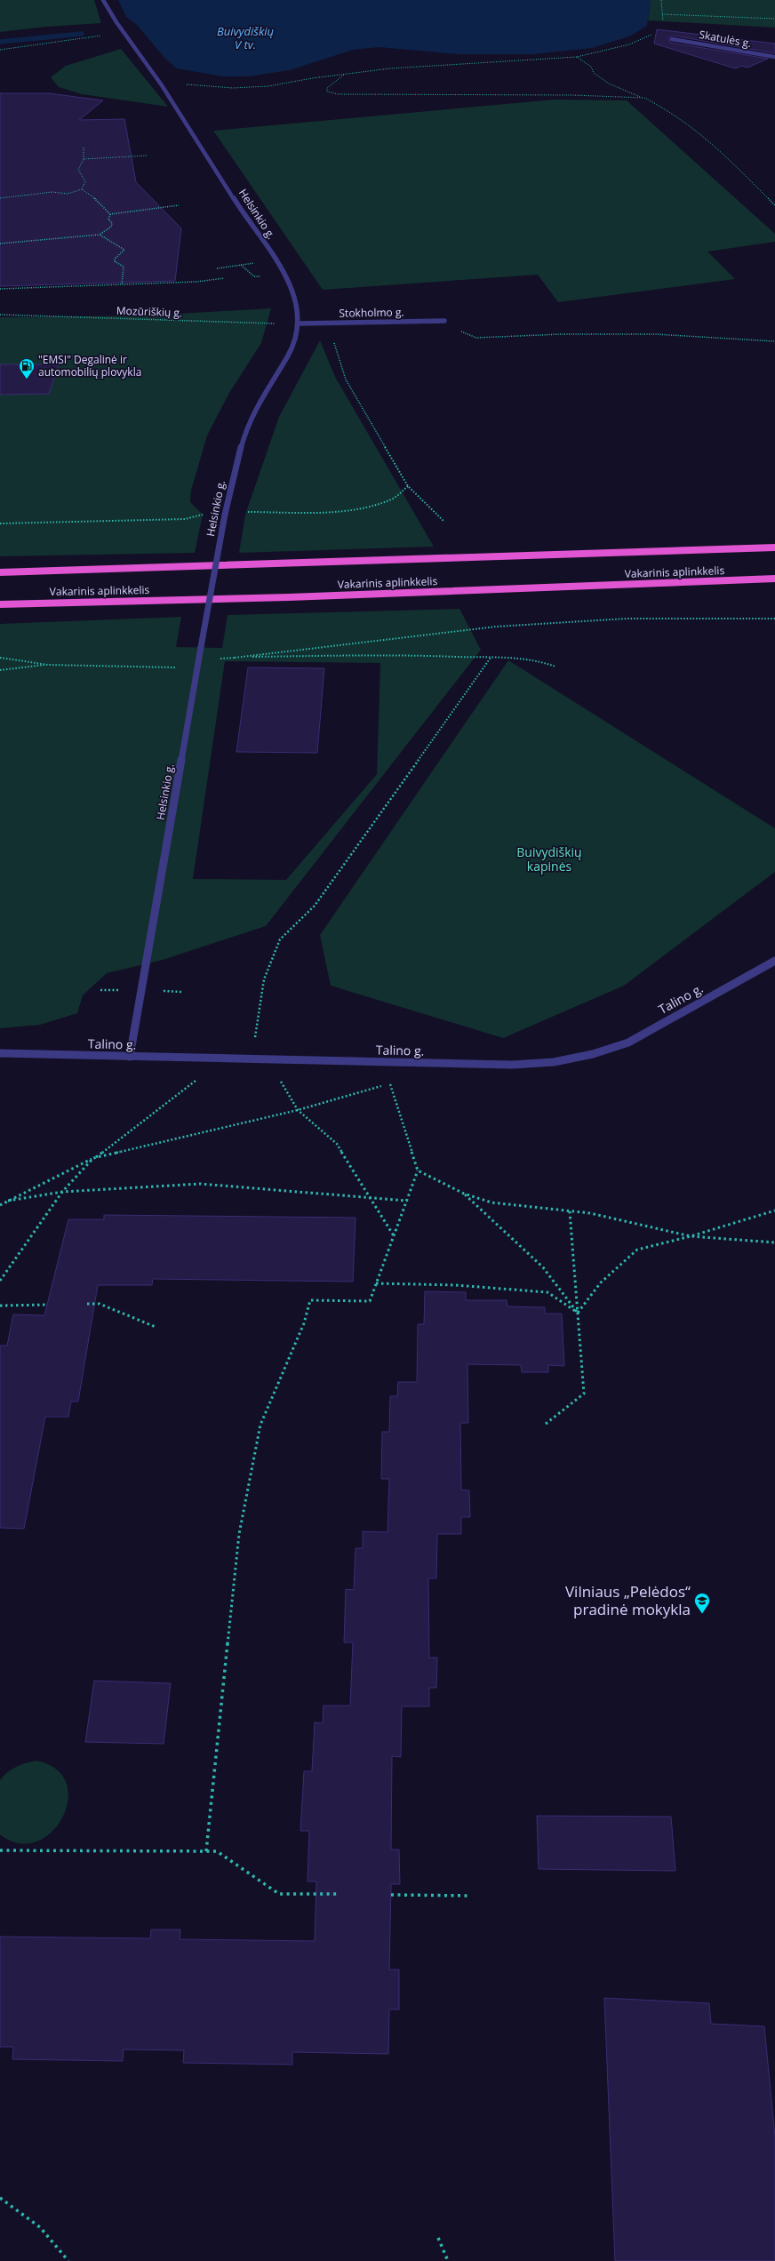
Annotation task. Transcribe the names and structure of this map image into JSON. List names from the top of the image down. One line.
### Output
{"streets":{"highway":["Vakarinis aplinkkelis"],"street":["Skatulės g.","Helsinkio g.","Stokholmo g.","Talino g."],"path":["Mozūriškių g."]},"crossings":[["Helsinkio g.","Mozūriškių g."],["Helsinkio g.","Stokholmo g."],["Helsinkio g.","Talino g."],["Mozūriškių g.","Stokholmo g."]],"water":["Buivydiškių V tv."],"parks":["Buivydiškių kapinės"],"places":{"fuel station":["\"EMSI\" Degalinė ir automobilių plovykla"],"school or university":["Vilniaus „Pelėdos“ pradinė mokykla"]}}
